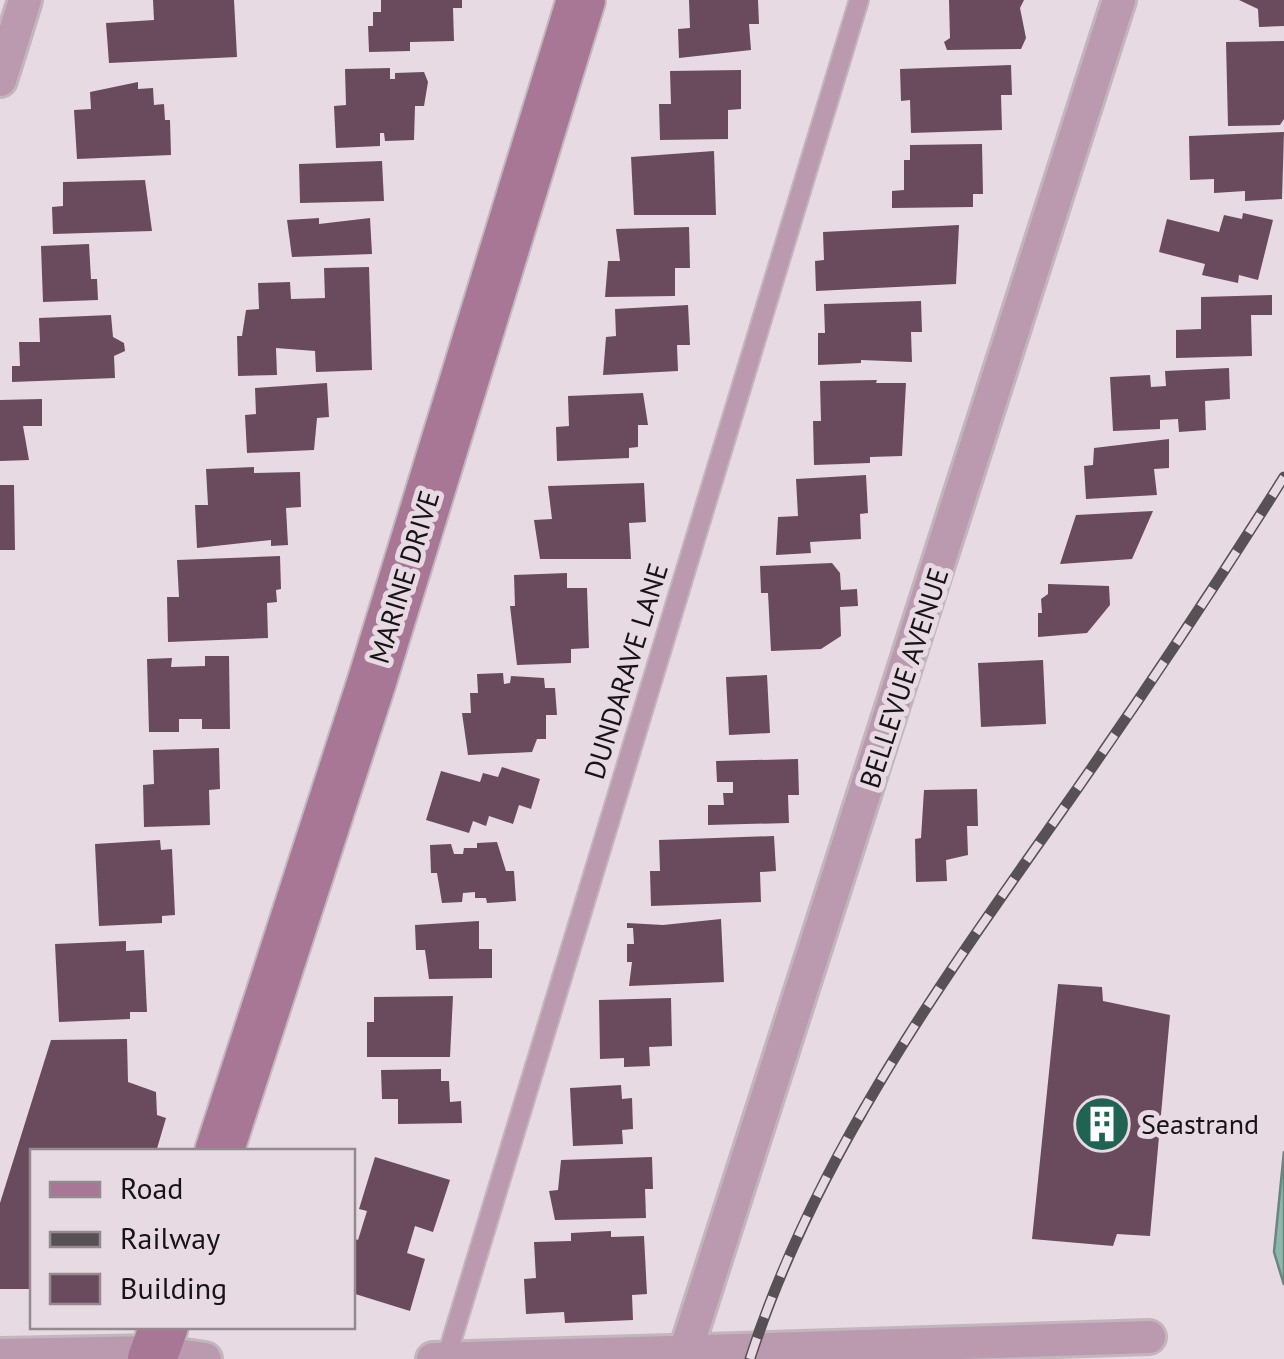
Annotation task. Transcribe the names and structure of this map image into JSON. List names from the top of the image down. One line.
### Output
{"streets":{"main road":["MARINE DRIVE"],"street":["BELLEVUE AVENUE"],"lane":["DUNDARAVE LANE"]},"places":{"building":["Seastrand"]},"legend":["Road","Railway","Building"]}
